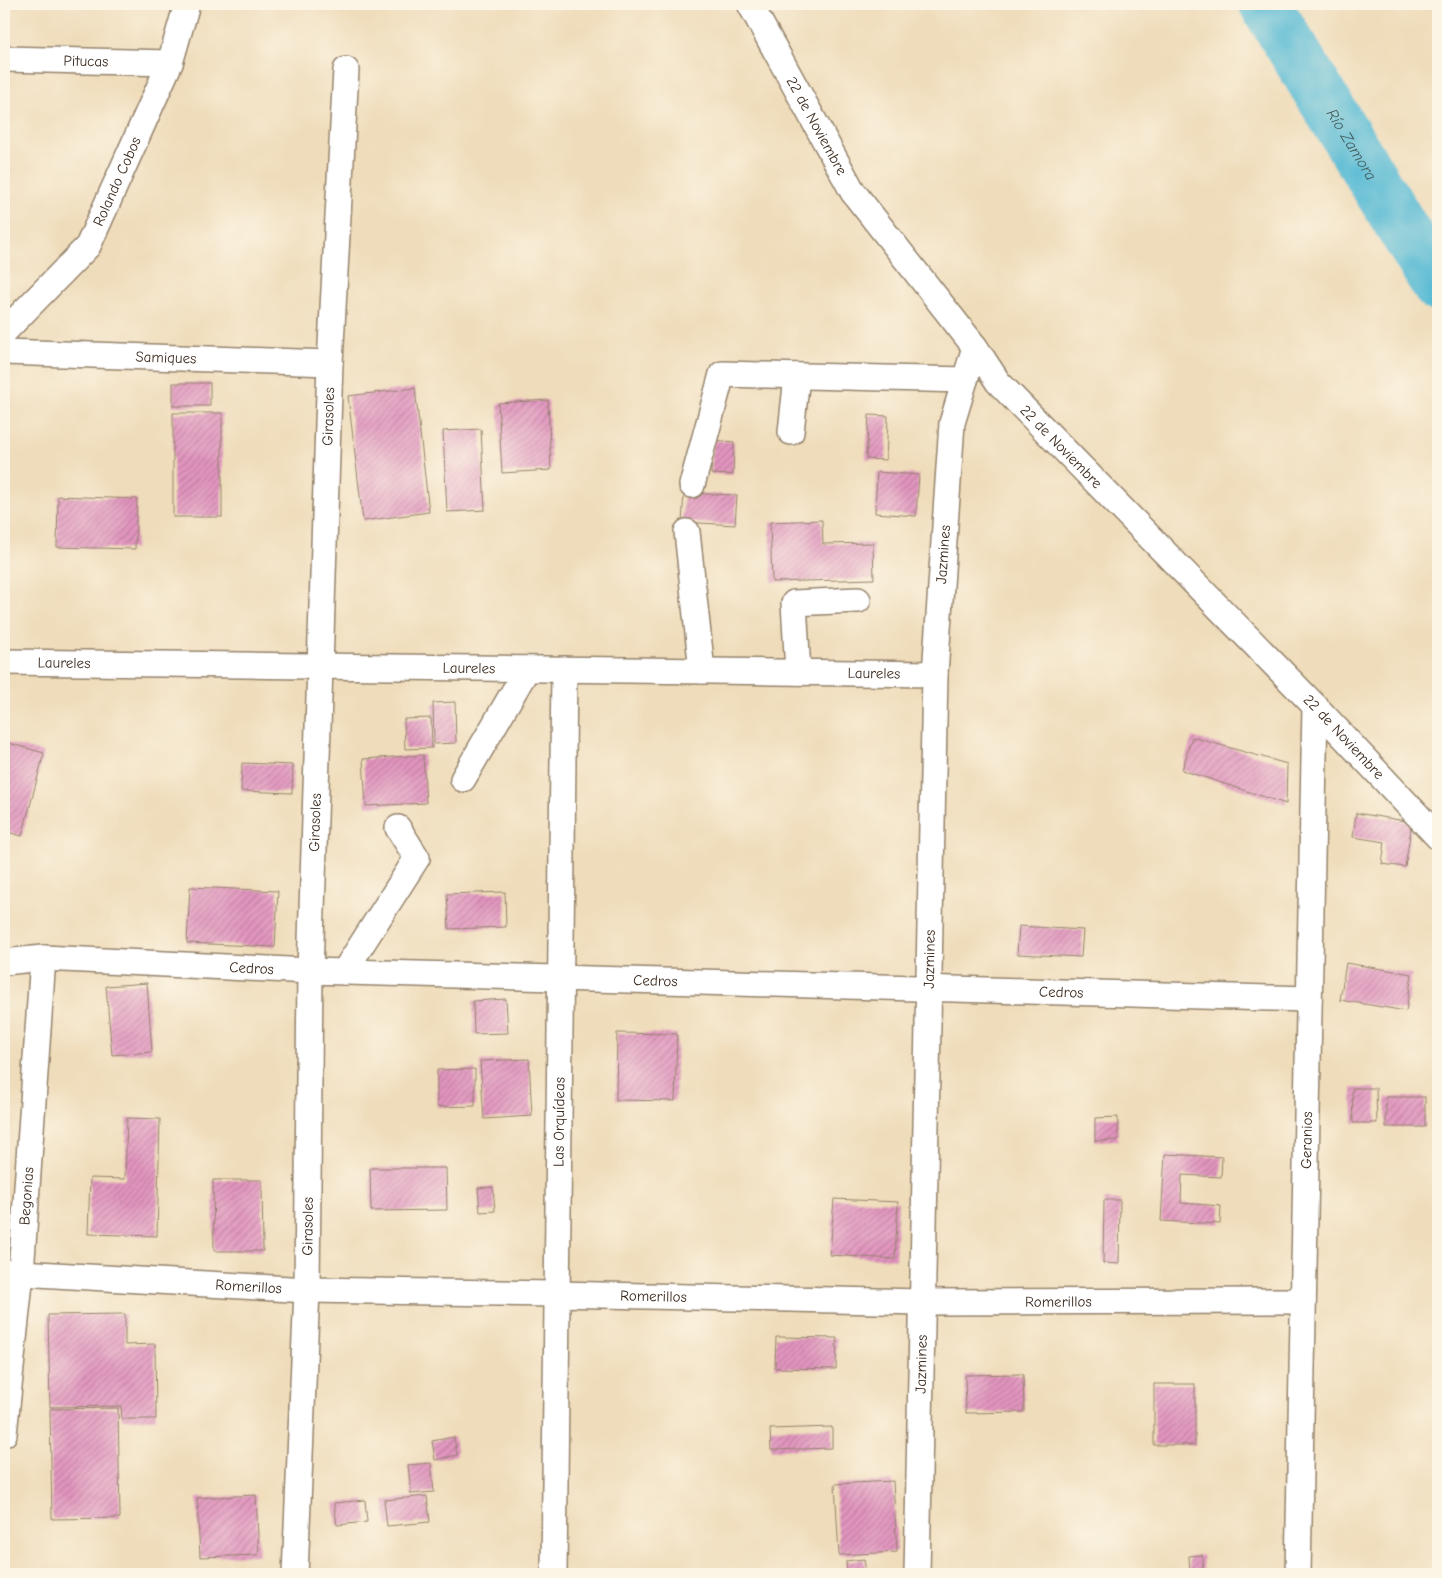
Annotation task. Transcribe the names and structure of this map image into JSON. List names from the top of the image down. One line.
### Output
{"streets":{"street":["Pitucas","22 de Noviembre","Rolando Cobos","Samiques","Girasoles","Jazmines","Laureles","Cedros","Las Orquídeas","Geranios","Begonias","Romerillos"]},"crossings":[["Pitucas","Rolando Cobos"],["22 de Noviembre","Jazmines"],["22 de Noviembre","Geranios"],["Samiques","Girasoles"],["Girasoles","Laureles"],["Girasoles","Cedros"],["Girasoles","Romerillos"],["Jazmines","Laureles"],["Jazmines","Cedros"],["Jazmines","Romerillos"],["Laureles","Las Orquídeas"],["Cedros","Las Orquídeas"],["Cedros","Geranios"],["Cedros","Begonias"],["Las Orquídeas","Romerillos"],["Geranios","Romerillos"],["Begonias","Romerillos"]],"water":["Río Zamora"]}
